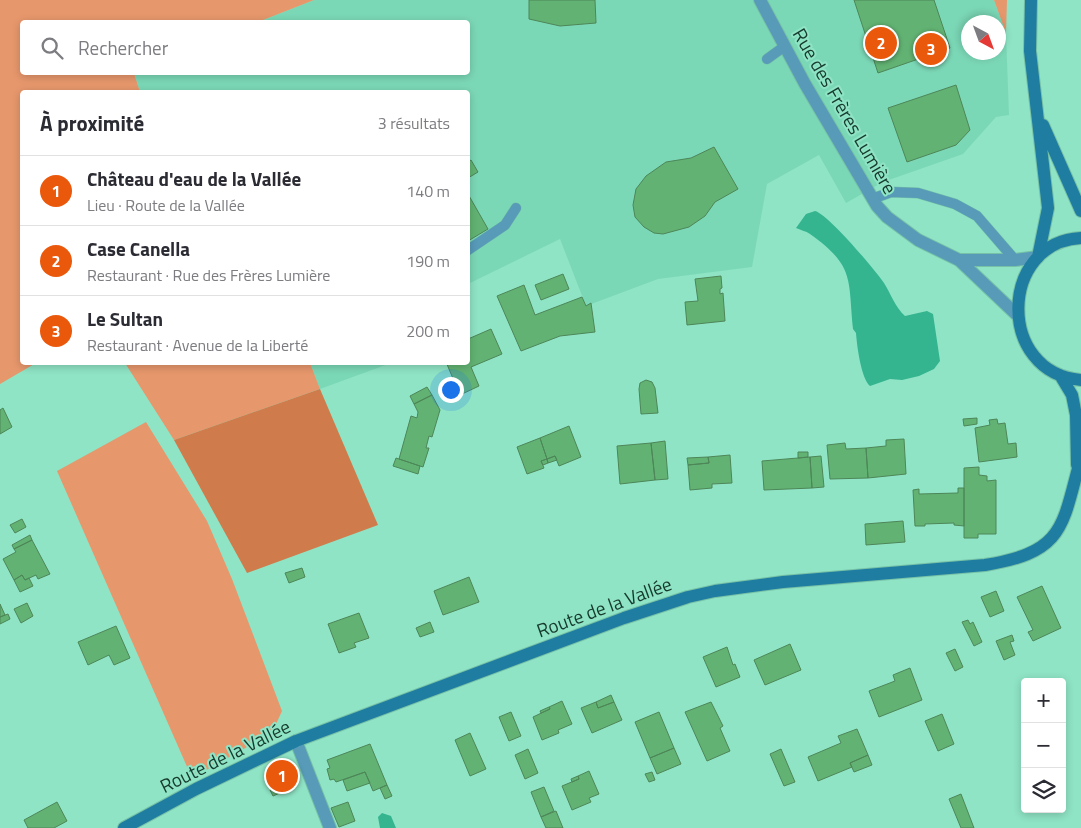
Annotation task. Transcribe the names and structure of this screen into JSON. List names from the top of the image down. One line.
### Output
{"streets":{"street":["Rue des Frères Lumière","Route de la Vallée"]},"north":"bottom right","page":{"search":"Rechercher","pins":["2","3","1"],"heading":["À proximité","3 résultats"],"list":[{"mark":"1","name":"Château d'eau de la Vallée","note":"Lieu · Route de la Vallée","value":"140 m"},{"mark":"2","name":"Case Canella","note":"Restaurant · Rue des Frères Lumière","value":"190 m"},{"mark":"3","name":"Le Sultan","note":"Restaurant · Avenue de la Liberté","value":"200 m"}],"map_buttons":["+","−"]}}
